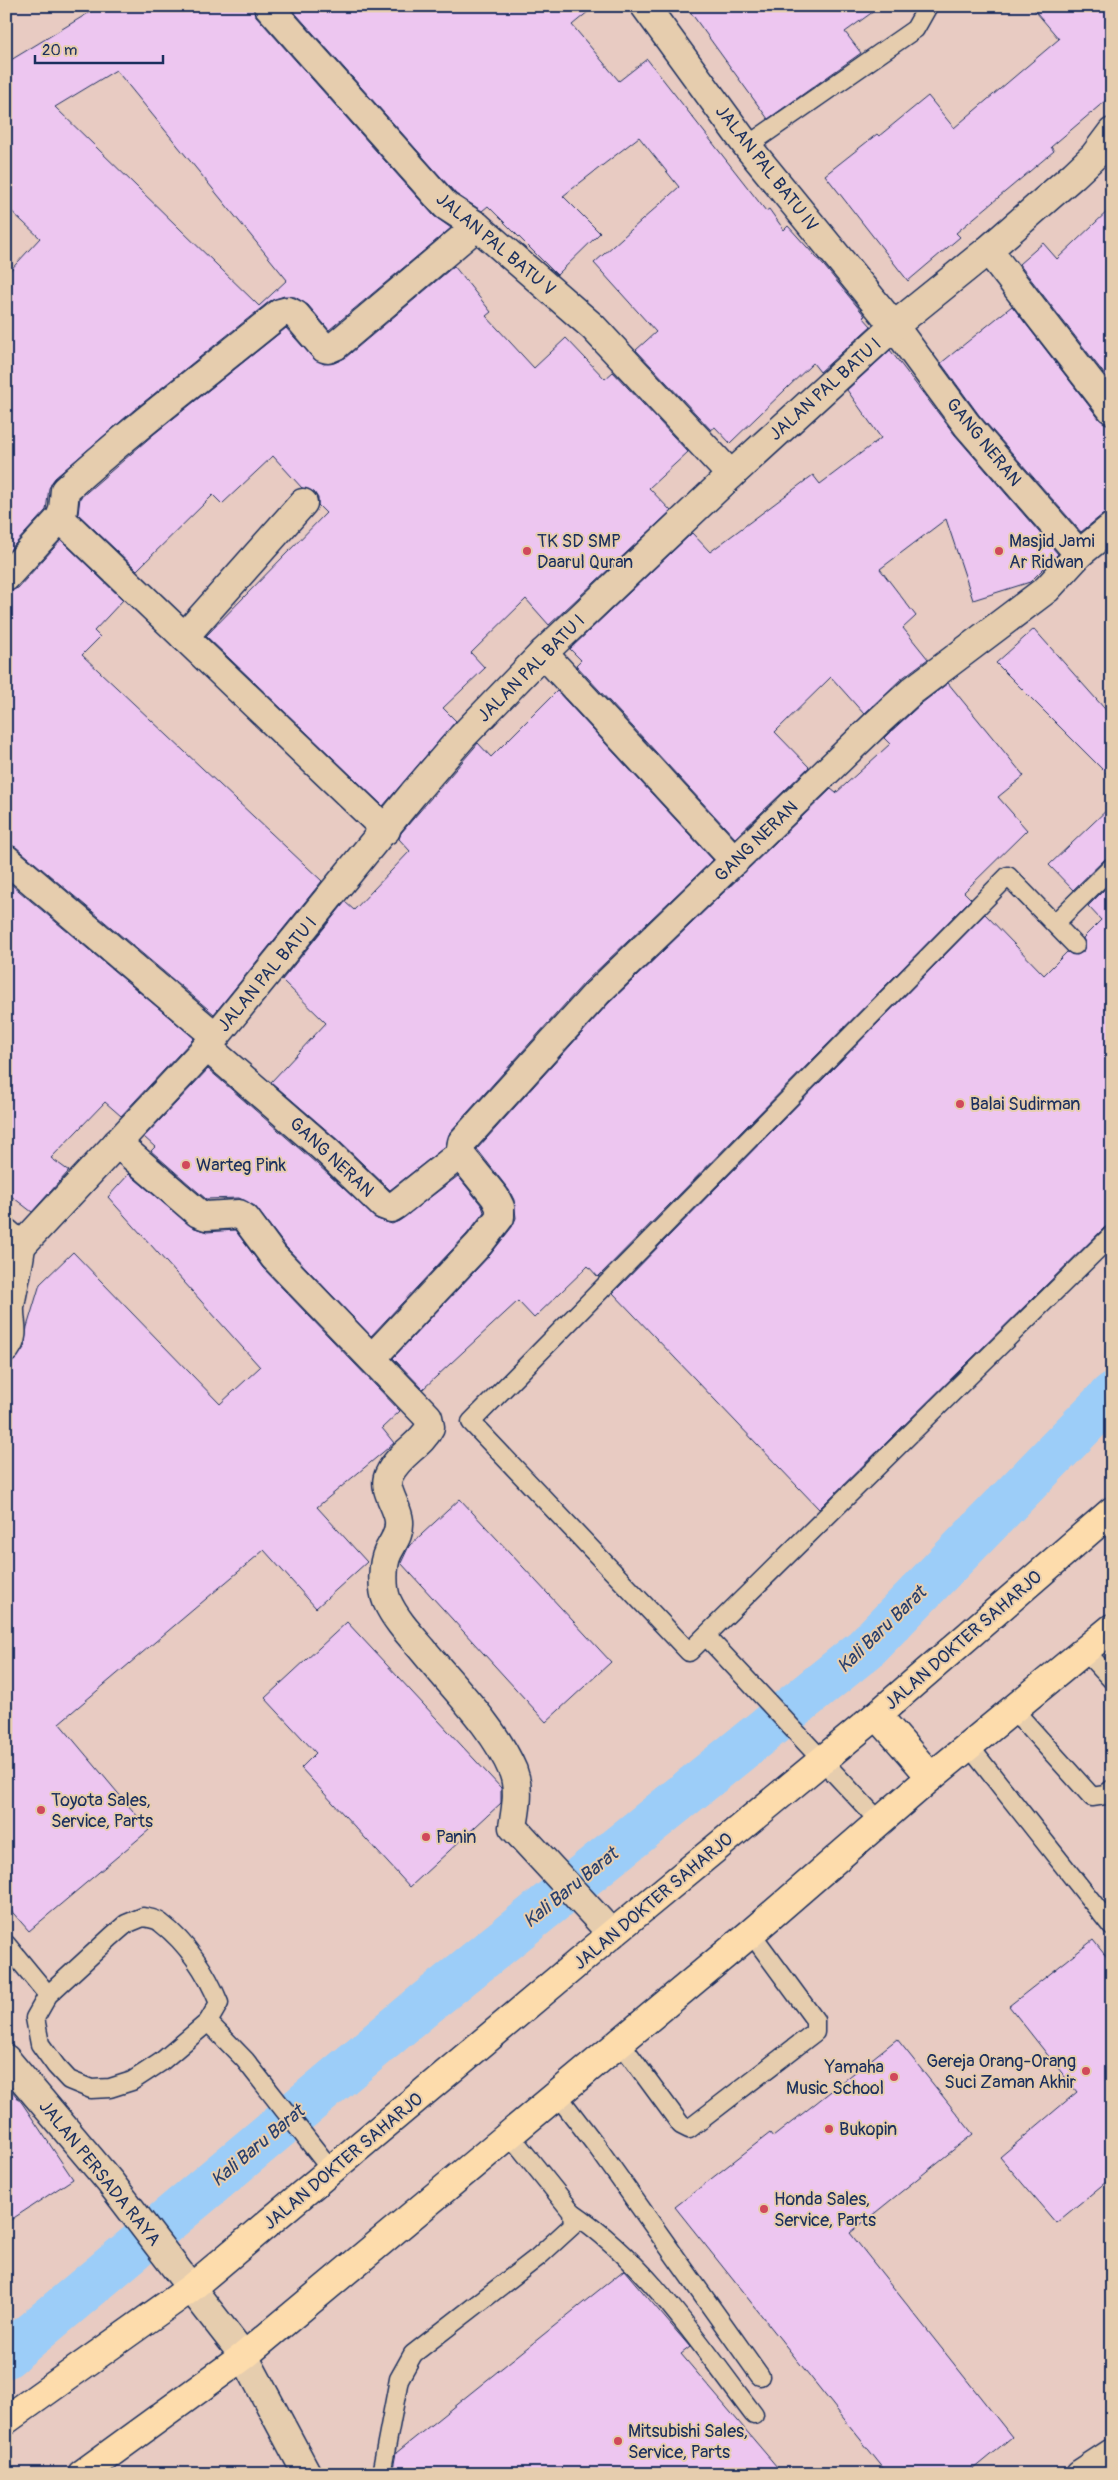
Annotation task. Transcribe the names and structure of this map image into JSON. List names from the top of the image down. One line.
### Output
{"streets":{"main road":["JALAN DOKTER SAHARJO"],"street":["JALAN PAL BATU IV","JALAN PAL BATU V","JALAN PAL BATU I","GANG NERAN","JALAN PERSADA RAYA"]},"crossings":[["JALAN PAL BATU IV","JALAN PAL BATU I"],["JALAN PAL BATU IV","GANG NERAN"],["JALAN PAL BATU V","JALAN PAL BATU I"],["JALAN PAL BATU I","GANG NERAN"],["JALAN DOKTER SAHARJO","JALAN PERSADA RAYA"]],"water":["Kali Baru Barat"],"places":["TK SD SMP Daarul Quran","Masjid Jami Ar Ridwan","Balai Sudirman","Warteg Pink","Toyota Sales, Service, Parts","Panin","Gereja Orang-Orang Suci Zaman Akhir","Yamaha Music School","Bukopin","Honda Sales, Service, Parts","Mitsubishi Sales, Service, Parts"],"scale_bar":"20 m"}
